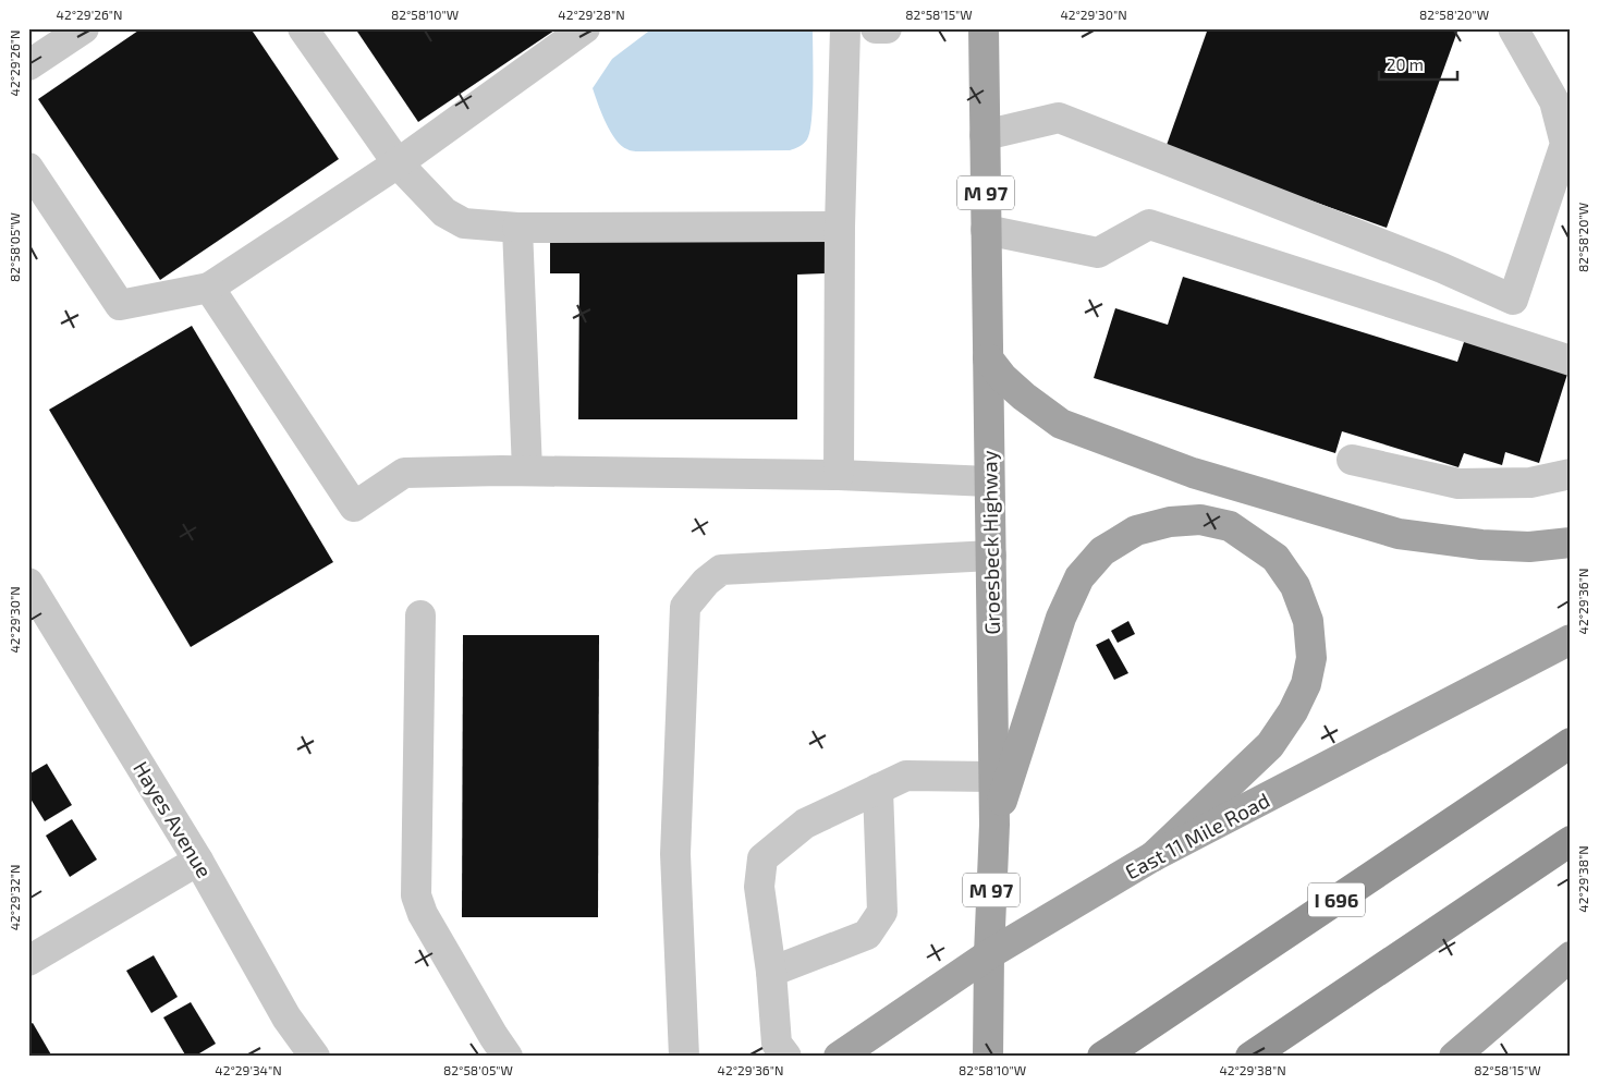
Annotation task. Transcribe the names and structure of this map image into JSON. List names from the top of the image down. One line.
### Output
{"streets":{"highway":["I 696"],"main road":["M 97","Groesbeck Highway","East 11 Mile Road"],"street":["Hayes Avenue"]},"crossings":[["Groesbeck Highway","East 11 Mile Road"]],"scale_bar":"20 m","coordinates":["42°29'26\"N","82°58'10\"W","42°29'28\"N","82°58'15\"W","42°29'30\"N","82°58'20\"W","82°58'05\"W","42°29'36\"N","42°29'38\"N","42°29'32\"N","42°29'34\"N"]}
